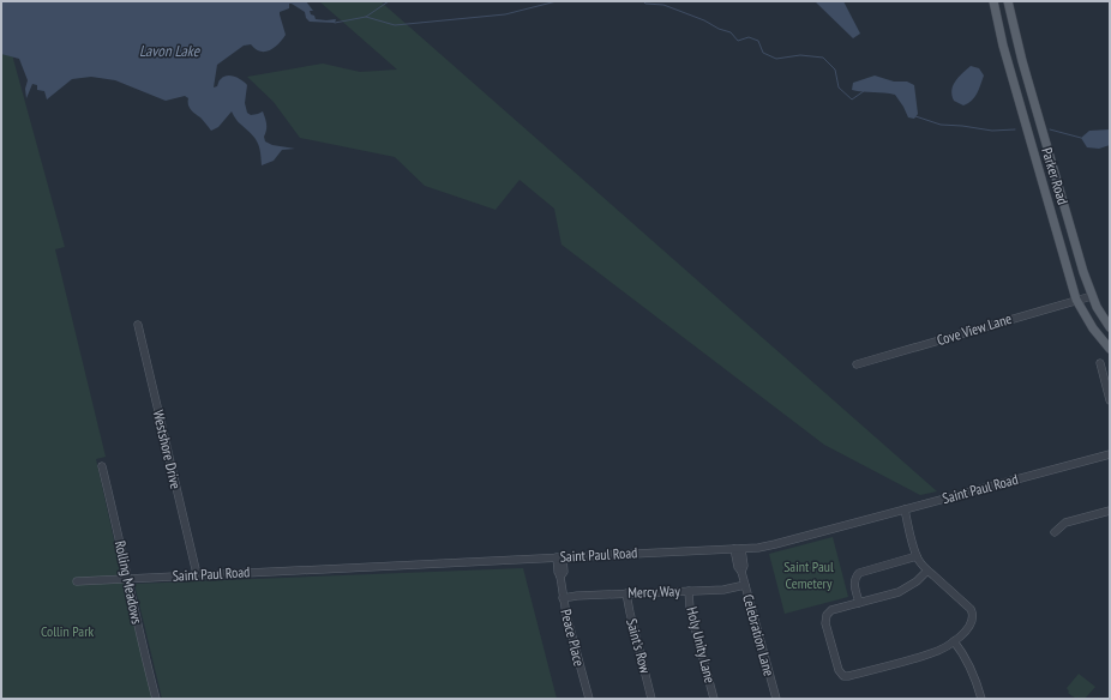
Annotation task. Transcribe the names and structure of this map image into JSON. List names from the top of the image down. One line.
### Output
{"streets":{"main road":["Parker Road"],"street":["Cove View Lane","Westshore Drive","Saint Paul Road","Rolling Meadows","Mercy Way","Celebration Lane","Peace Place","Holy Unity Lane","Saint's Row"]},"crossings":[["Parker Road","Cove View Lane"],["Westshore Drive","Saint Paul Road"],["Saint Paul Road","Rolling Meadows"],["Saint Paul Road","Celebration Lane"],["Saint Paul Road","Peace Place"],["Mercy Way","Celebration Lane"],["Mercy Way","Peace Place"],["Mercy Way","Holy Unity Lane"],["Mercy Way","Saint's Row"]],"water":["Lavon Lake"],"parks":["Saint Paul Cemetery","Collin Park"]}
